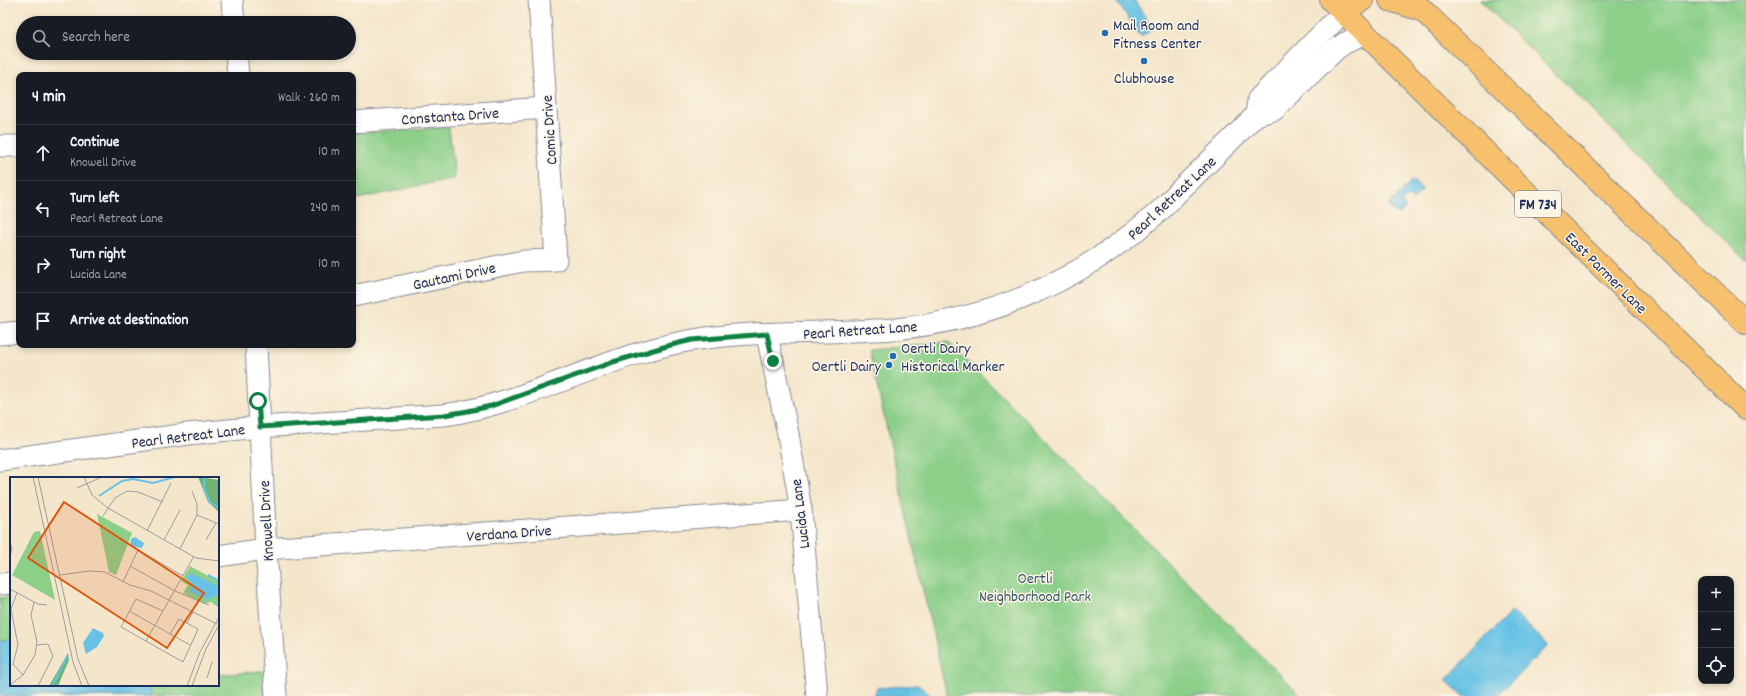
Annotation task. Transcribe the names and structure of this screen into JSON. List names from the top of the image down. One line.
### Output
{"streets":{"main road":["FM 734","East Parmer Lane"],"street":["Constanta Drive","Comic Drive","Pearl Retreat Lane","Gautami Drive","Lucida Lane","Knowell Drive","Verdana Drive"]},"crossings":[["Constanta Drive","Comic Drive"],["Comic Drive","Gautami Drive"],["Pearl Retreat Lane","East Parmer Lane"],["Pearl Retreat Lane","Lucida Lane"],["Pearl Retreat Lane","Knowell Drive"],["Lucida Lane","Verdana Drive"],["Knowell Drive","Verdana Drive"]],"parks":["Oertli Neighborhood Park"],"places":["Mail Room and Fitness Center","Clubhouse","Oertli Dairy Historical Marker","Oertli Dairy"],"page":{"search":"Search here","heading":["4 min","Walk · 260 m"],"list":[["Continue","Knowell Drive","10 m"],["Turn left","Pearl Retreat Lane","240 m"],["Turn right","Lucida Lane","10 m"],"Arrive at destination"],"map_buttons":["+","−"]}}
